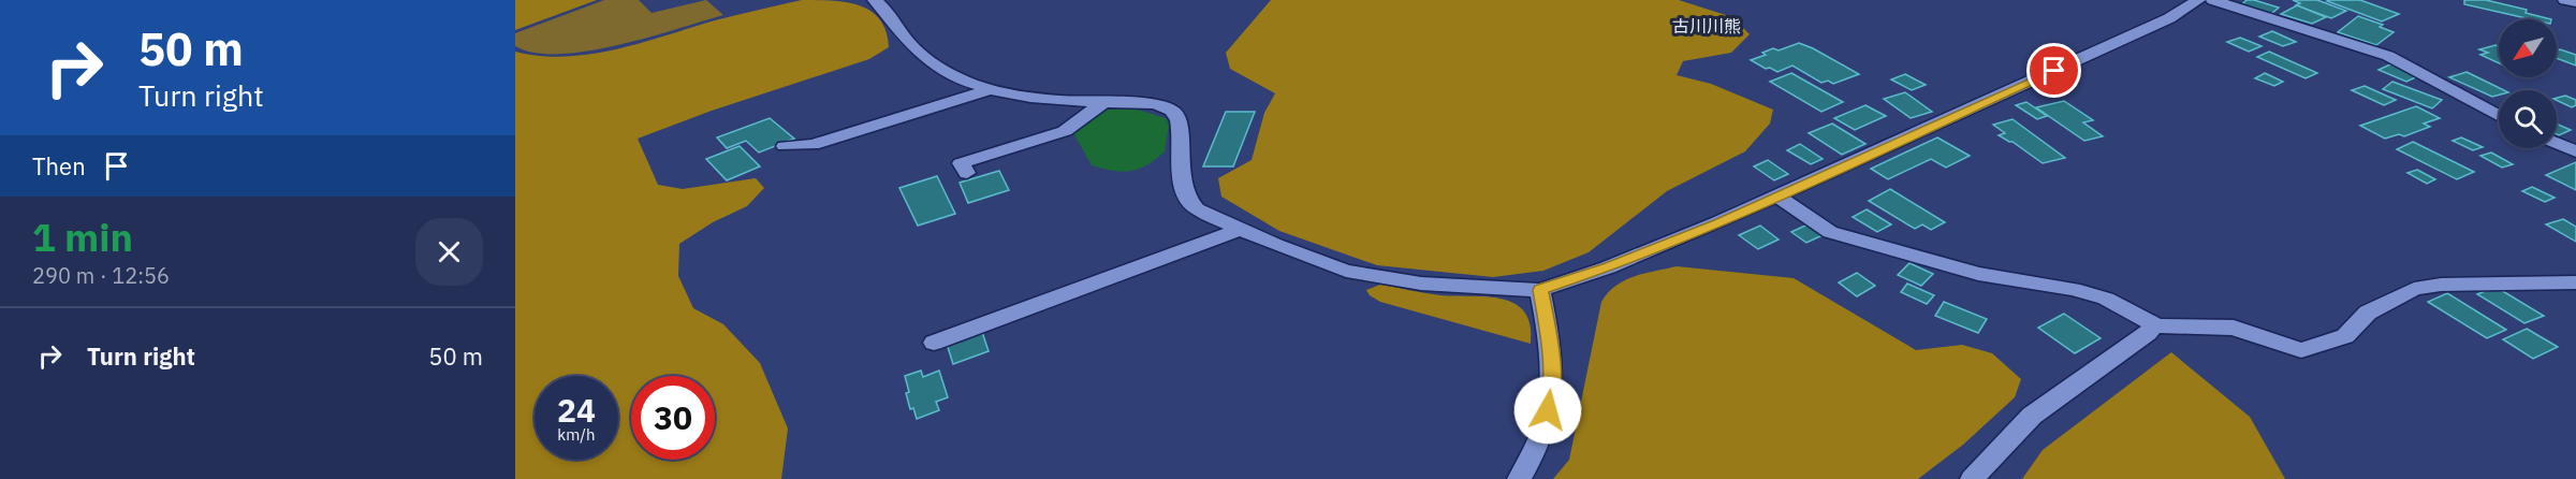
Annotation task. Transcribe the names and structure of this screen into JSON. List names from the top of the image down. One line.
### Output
{"districts":["古川川熊"],"north":"bottom left","page":{"turn":["50 m","Turn right"],"then":"Then","heading":["1 min","290 m · 12:56"],"list":[{"name":"Turn right","value":"50 m"}],"speed":"24 km/h","limit":"30"}}
